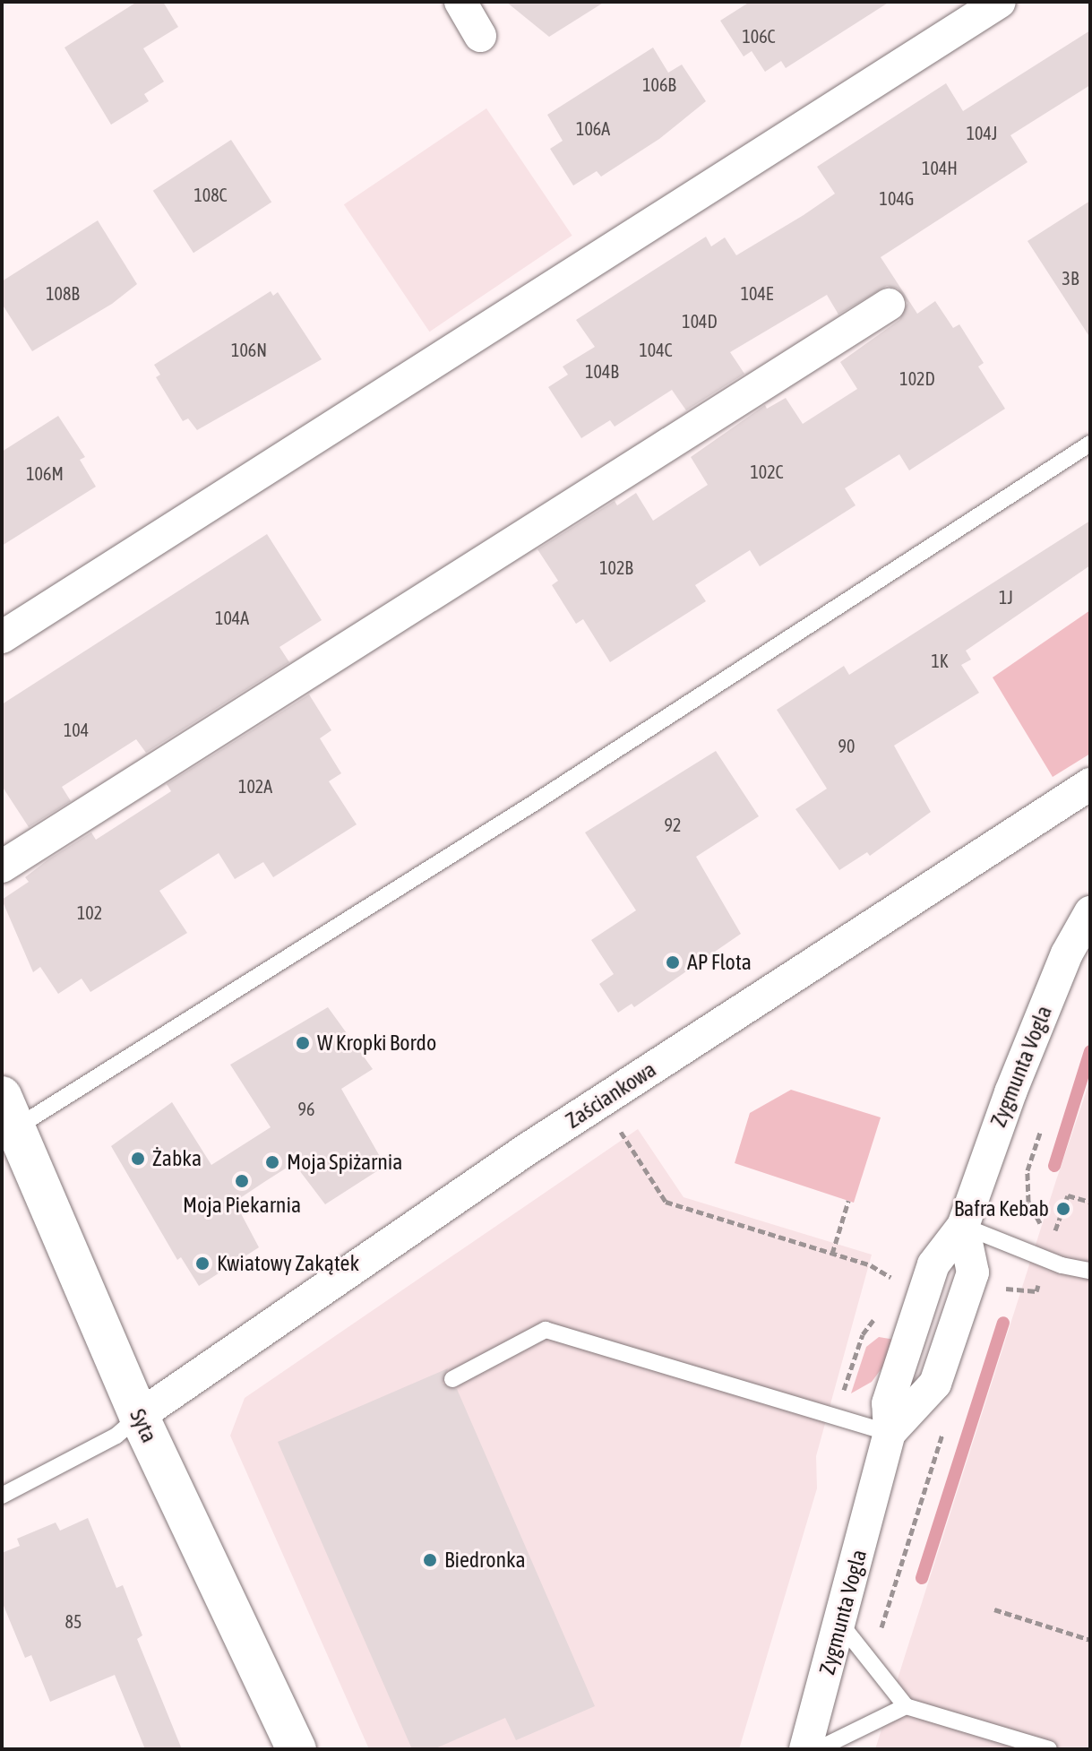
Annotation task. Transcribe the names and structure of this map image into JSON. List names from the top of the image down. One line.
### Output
{"streets":{"street":["Zygmunta Vogla","Zaściankowa","Syta"]},"crossings":[["Zaściankowa","Syta"]],"places":["AP Flota","W Kropki Bordo","Żabka","Moja Spiżarnia","Moja Piekarnia","Bafra Kebab","Kwiatowy Zakątek","Biedronka"],"house_numbers":["106C","106B","106A","104J","104H","108C","104G","3B","108B","104E","104D","106N","104C","104B","102D","102C","106M","102B","1J","104A","1K","104","90","102A","92","102","96","85"]}
